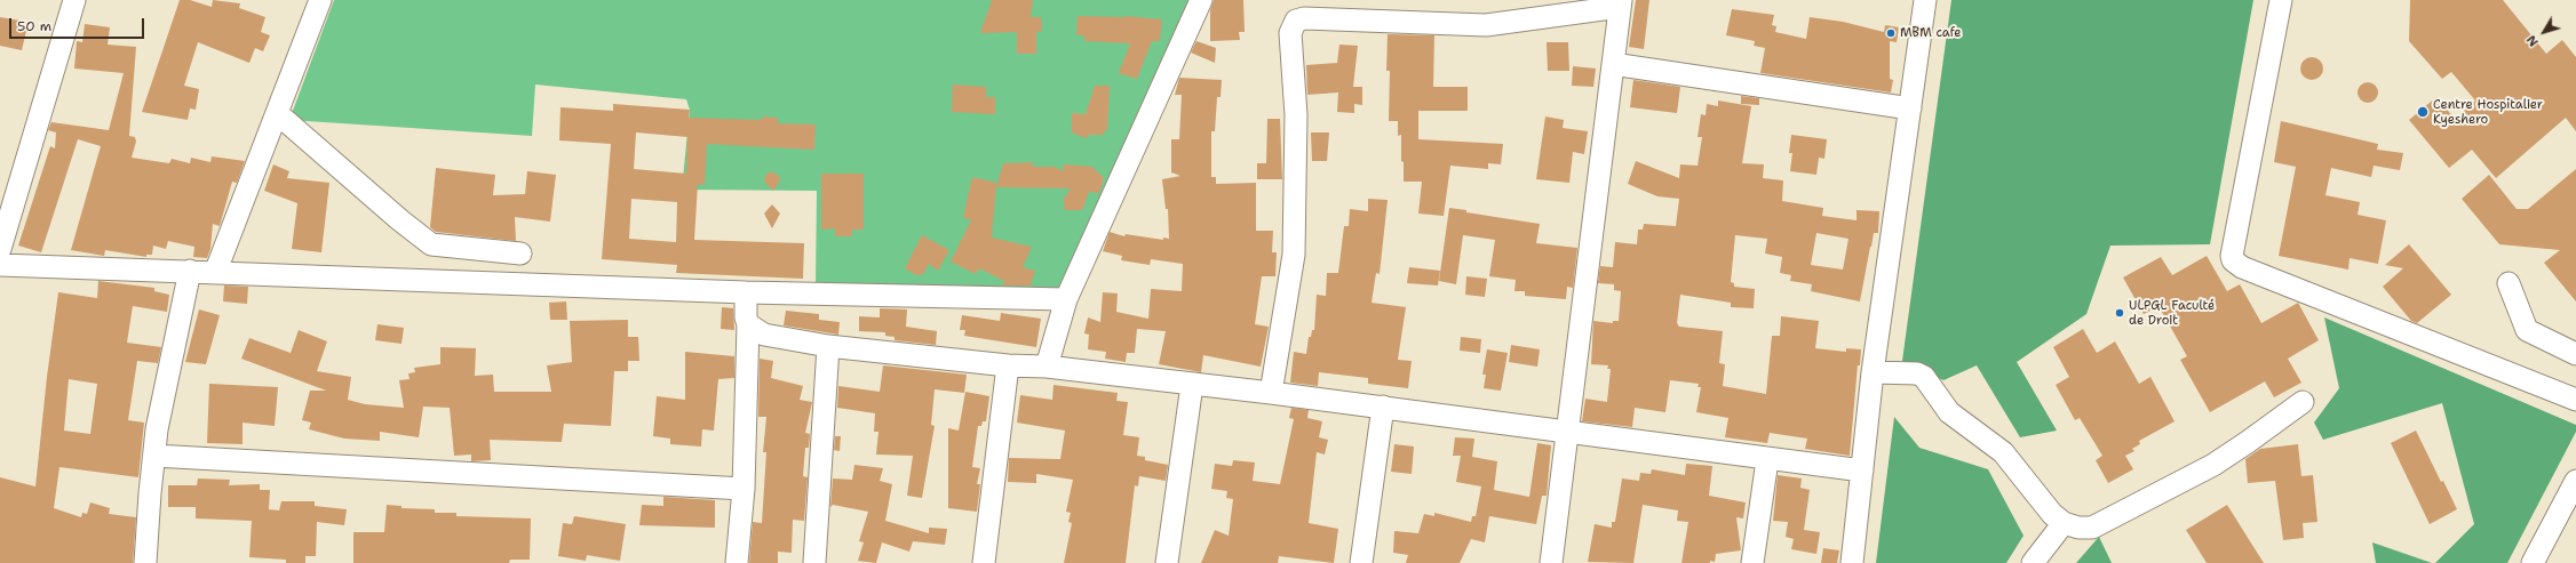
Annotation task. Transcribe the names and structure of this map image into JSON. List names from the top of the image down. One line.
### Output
{"places":["MBM cafe","Centre Hospitalier Kyeshero","ULPGL Faculté de Droit"],"scale_bar":"50 m","north":"bottom left"}
